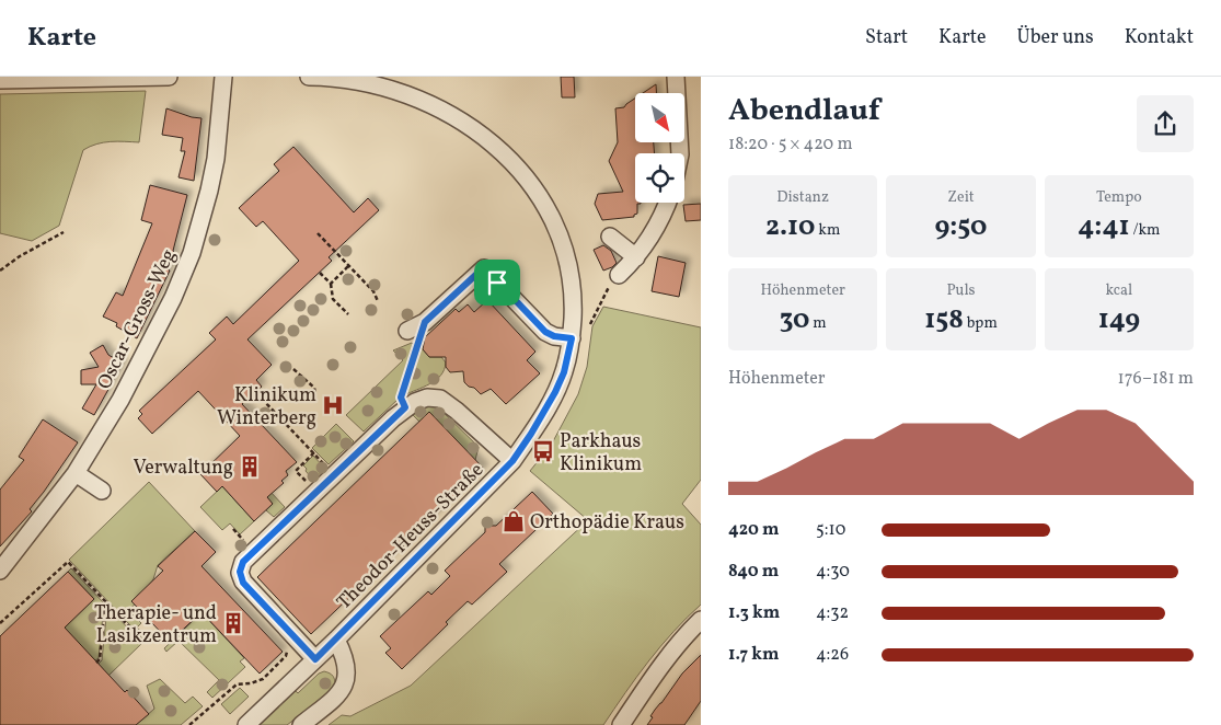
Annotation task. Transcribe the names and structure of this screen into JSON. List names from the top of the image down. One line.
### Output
{"streets":{"street":["Oscar-Gross-Weg","Theodor-Heuss-Straße"]},"places":{"hospital":["Klinikum Winterberg"],"bus stop":["Parkhaus Klinikum"],"building":["Verwaltung","Therapie- und Lasikzentrum"],"shop":["Orthopädie Kraus"]},"north":"bottom right","page":{"header":"Karte","nav":["Start","Karte","Über uns","Kontakt"],"heading":["Abendlauf","18:20 · 5 × 420 m"],"stats":[["Distanz","2.10 km"],["Zeit","9:50"],["Tempo","4:41 /km"],["Höhenmeter","30 m"],["Puls","158 bpm"],["kcal","149"]],"chart":["Höhenmeter","176–181 m"],"list":[{"name":"420 m","note":"5:10"},{"name":"840 m","note":"4:30"},{"name":"1.3 km","note":"4:32"},{"name":"1.7 km","note":"4:26"}]}}
